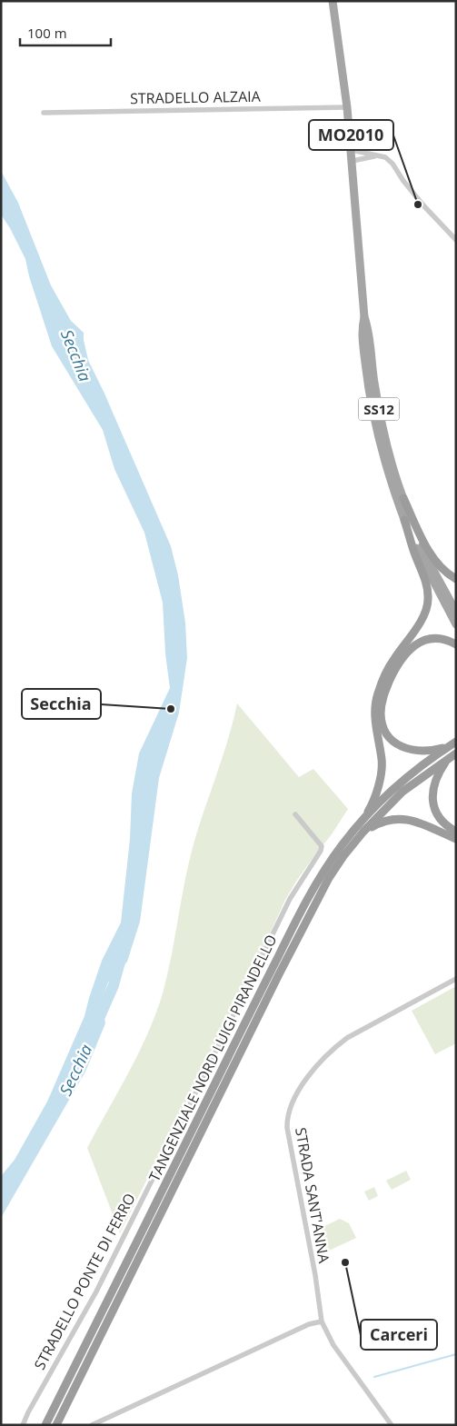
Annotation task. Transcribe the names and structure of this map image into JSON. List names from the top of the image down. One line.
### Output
{"streets":{"highway":["TANGENZIALE NORD LUIGI PIRANDELLO"],"main road":["SS12"],"street":["STRADELLO ALZAIA","STRADA SANT'ANNA","STRADELLO PONTE DI FERRO"]},"water":["Secchia"],"places":["MO2010","Secchia","Carceri"],"scale_bar":"100 m"}
